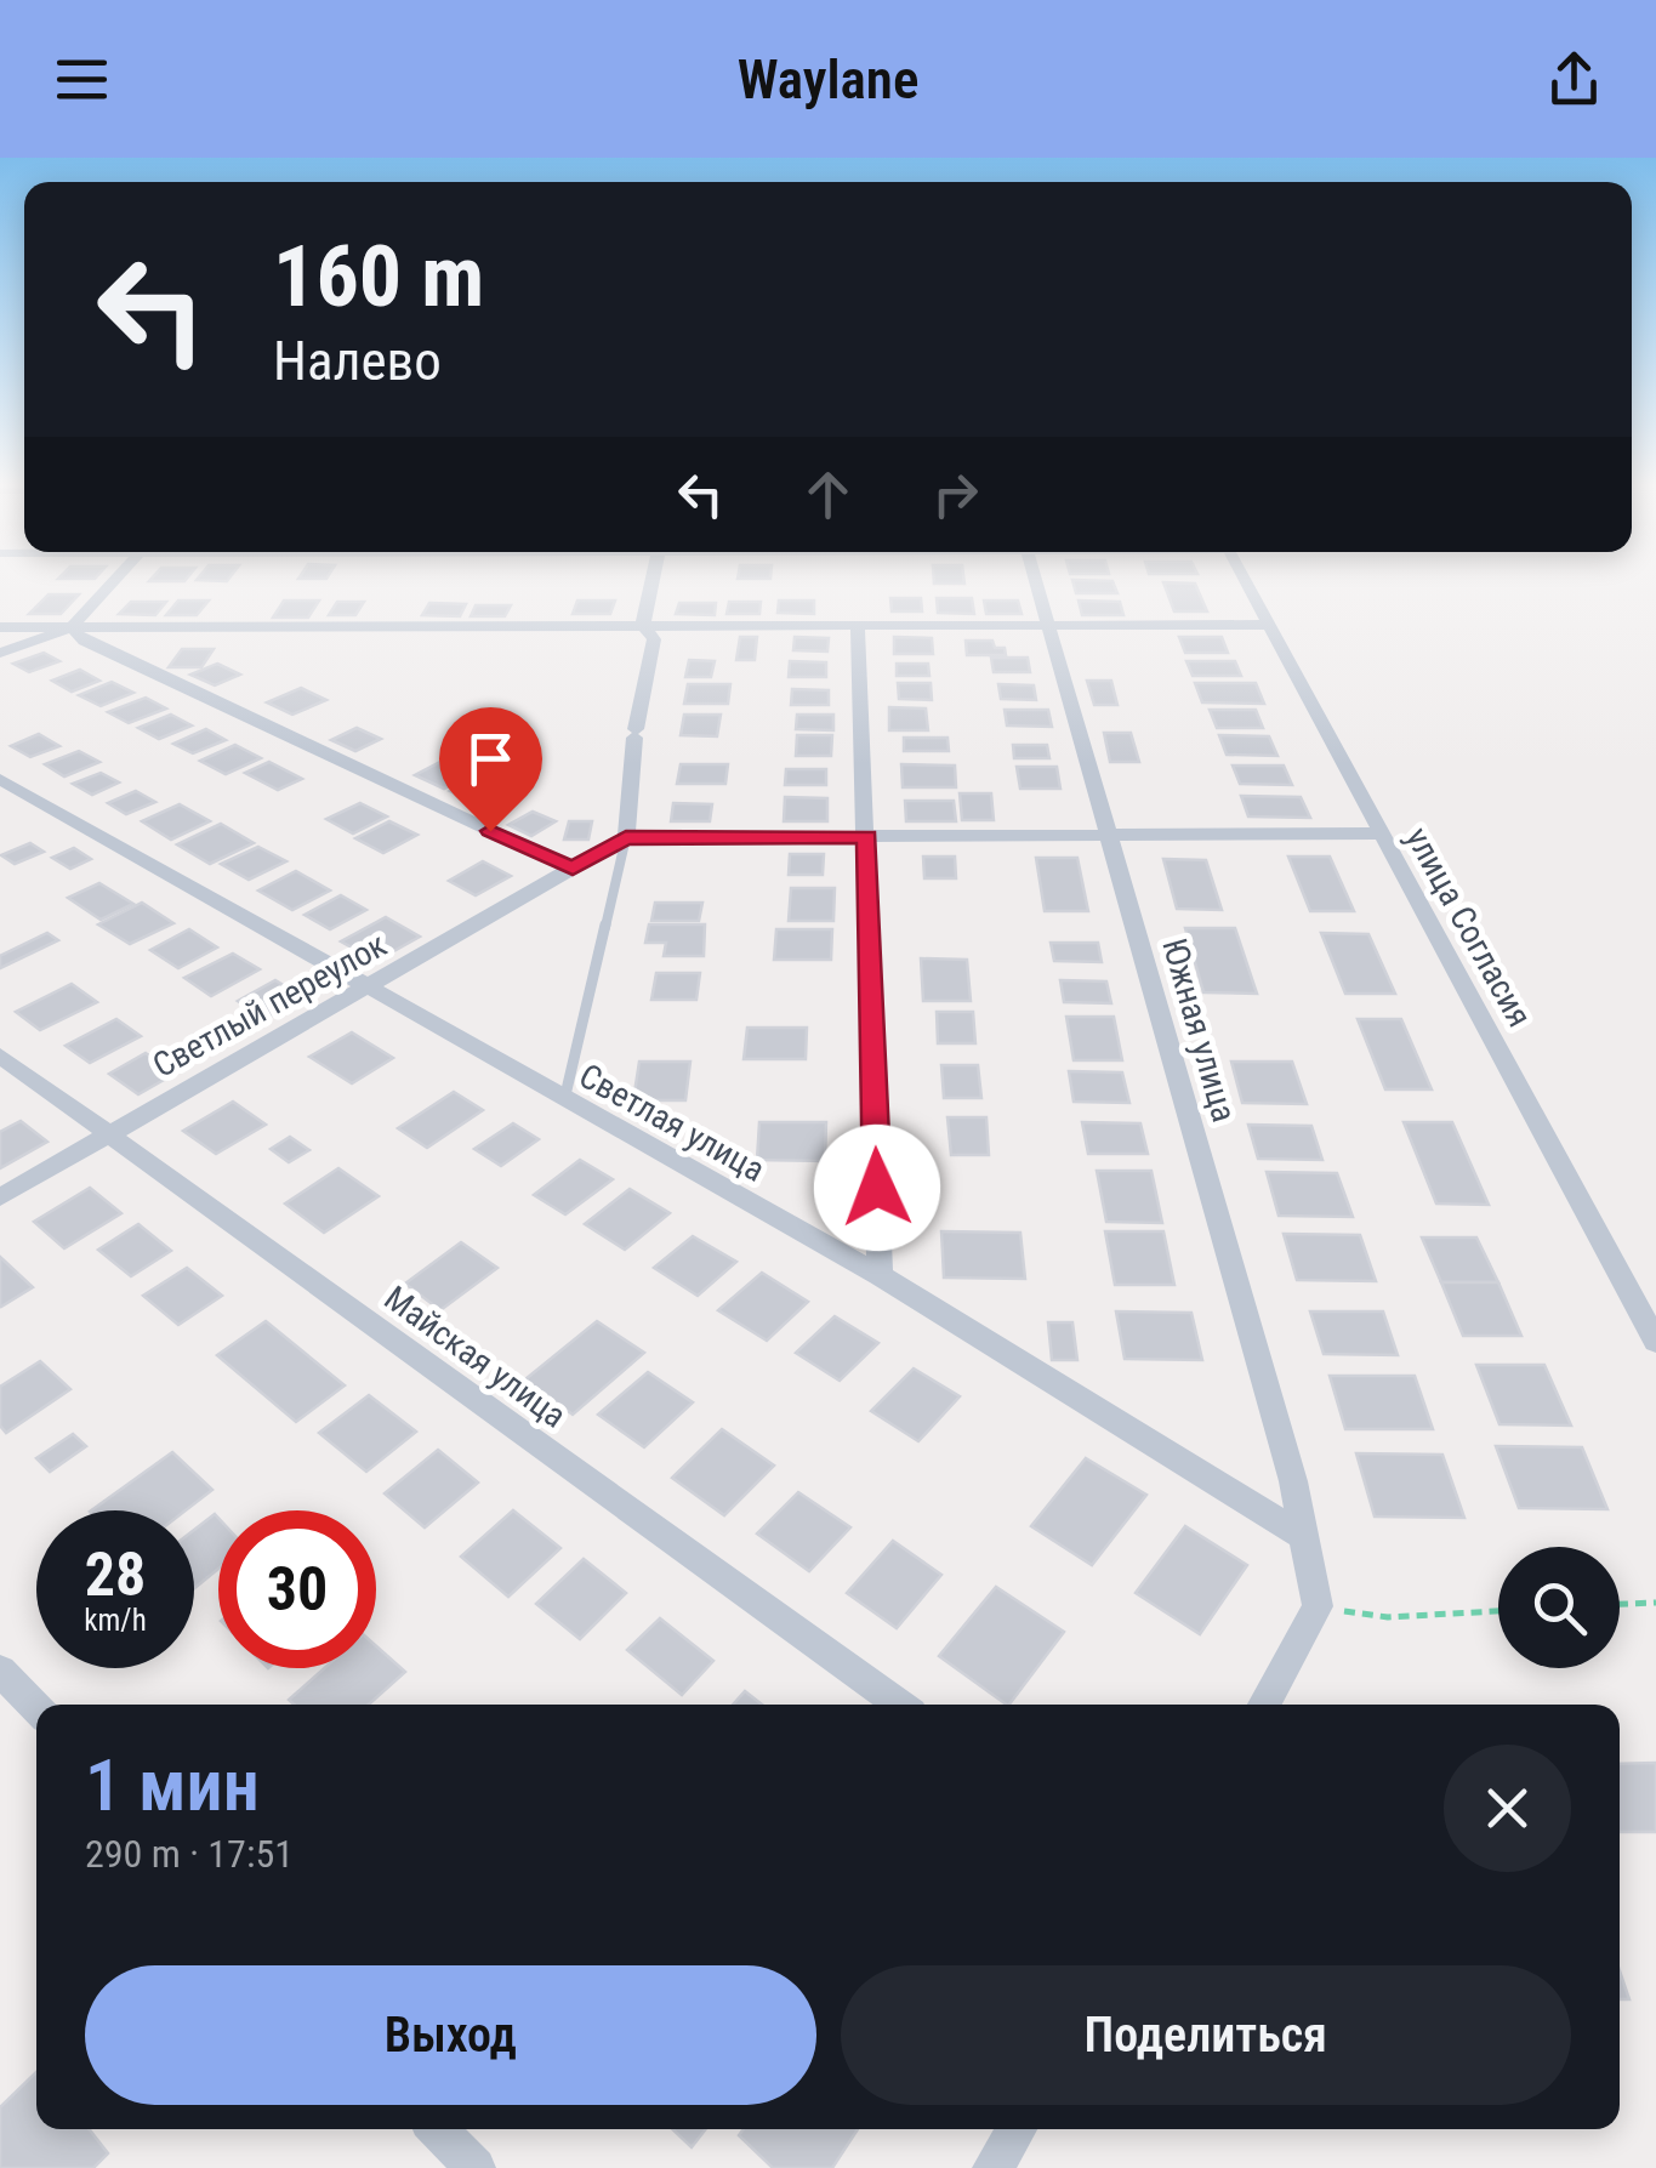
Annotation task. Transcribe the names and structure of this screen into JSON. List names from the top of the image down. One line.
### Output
{"streets":{"street":["улица Согласия","Светлый переулок","Южная улица","Светлая улица","Майская улица"]},"crossings":[["Светлый переулок","Светлая улица"],["Светлый переулок","Майская улица"],["Южная улица","Светлая улица"]],"page":{"header":"Waylane","turn":["160 m","Налево"],"speed":"28 km/h","limit":"30","heading":["1 мин","290 m · 17:51"],"buttons":["Выход","Поделиться"]}}
